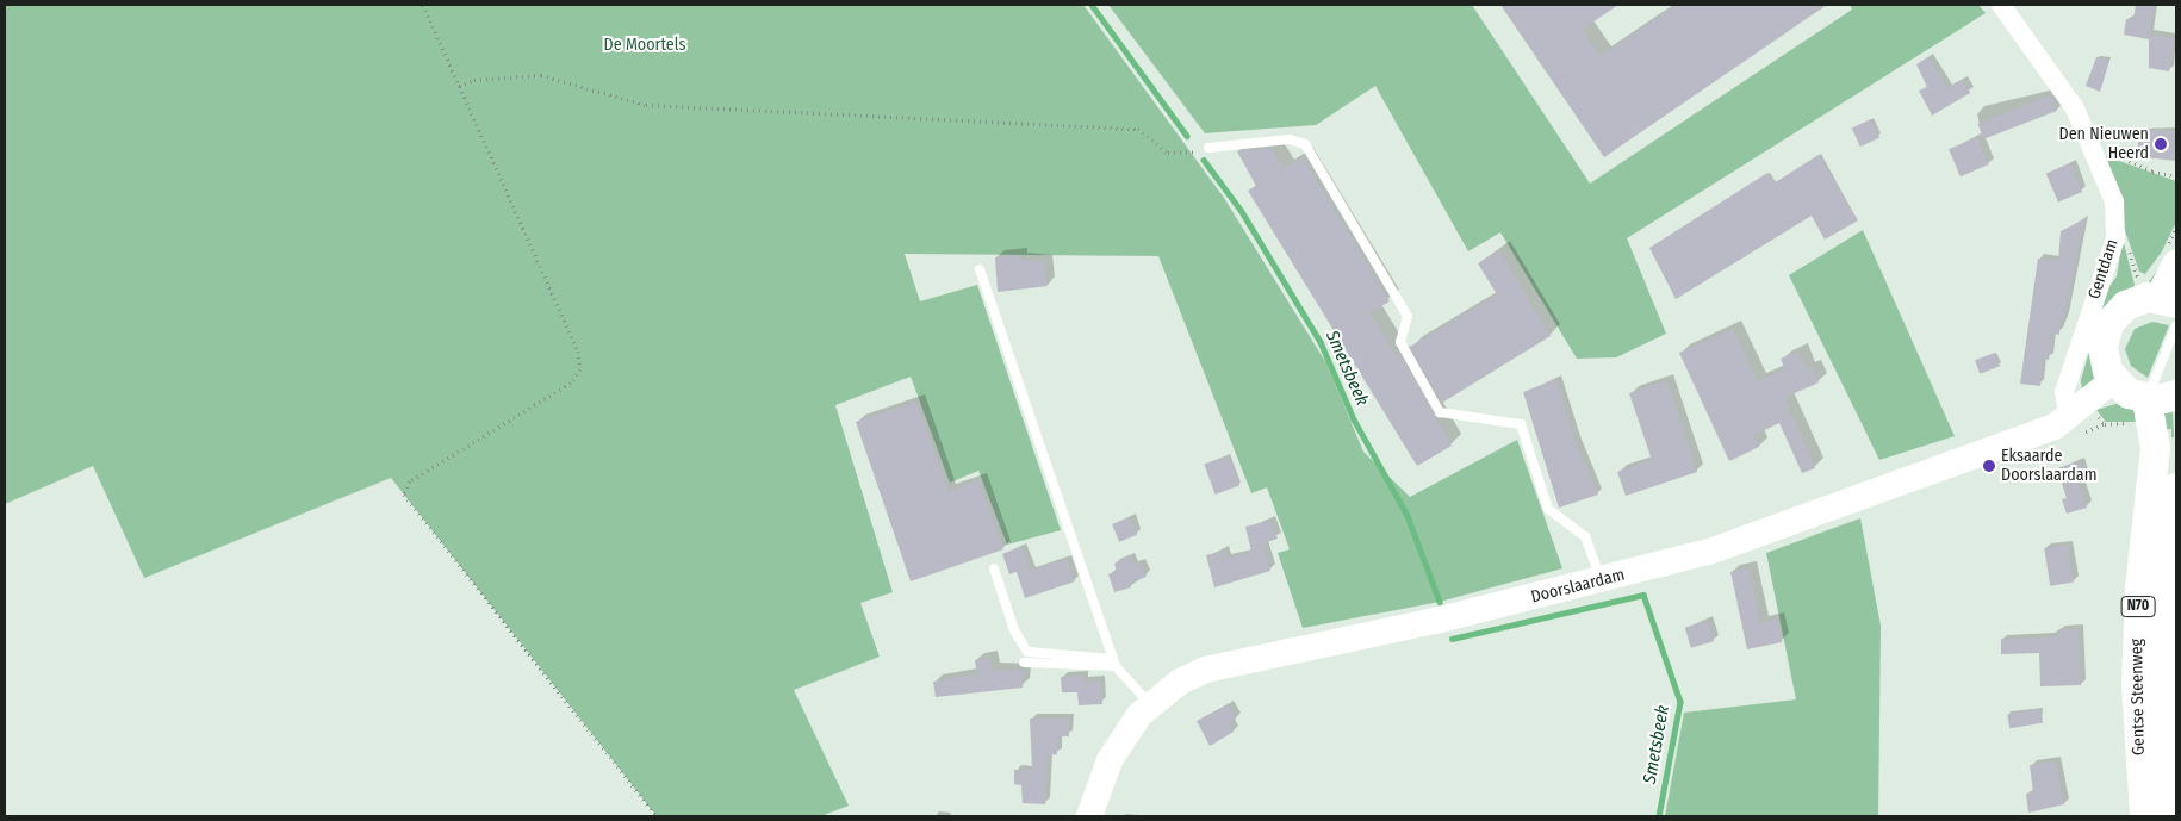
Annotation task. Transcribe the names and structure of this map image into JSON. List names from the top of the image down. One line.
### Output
{"streets":{"main road":["N70","Gentse Steenweg"],"street":["Gentdam","Doorslaardam"]},"crossings":[["Gentdam","Doorslaardam"]],"water":["Smetsbeek"],"parks":["De Moortels"],"places":["Den Nieuwen Heerd","Eksaarde Doorslaardam"]}
